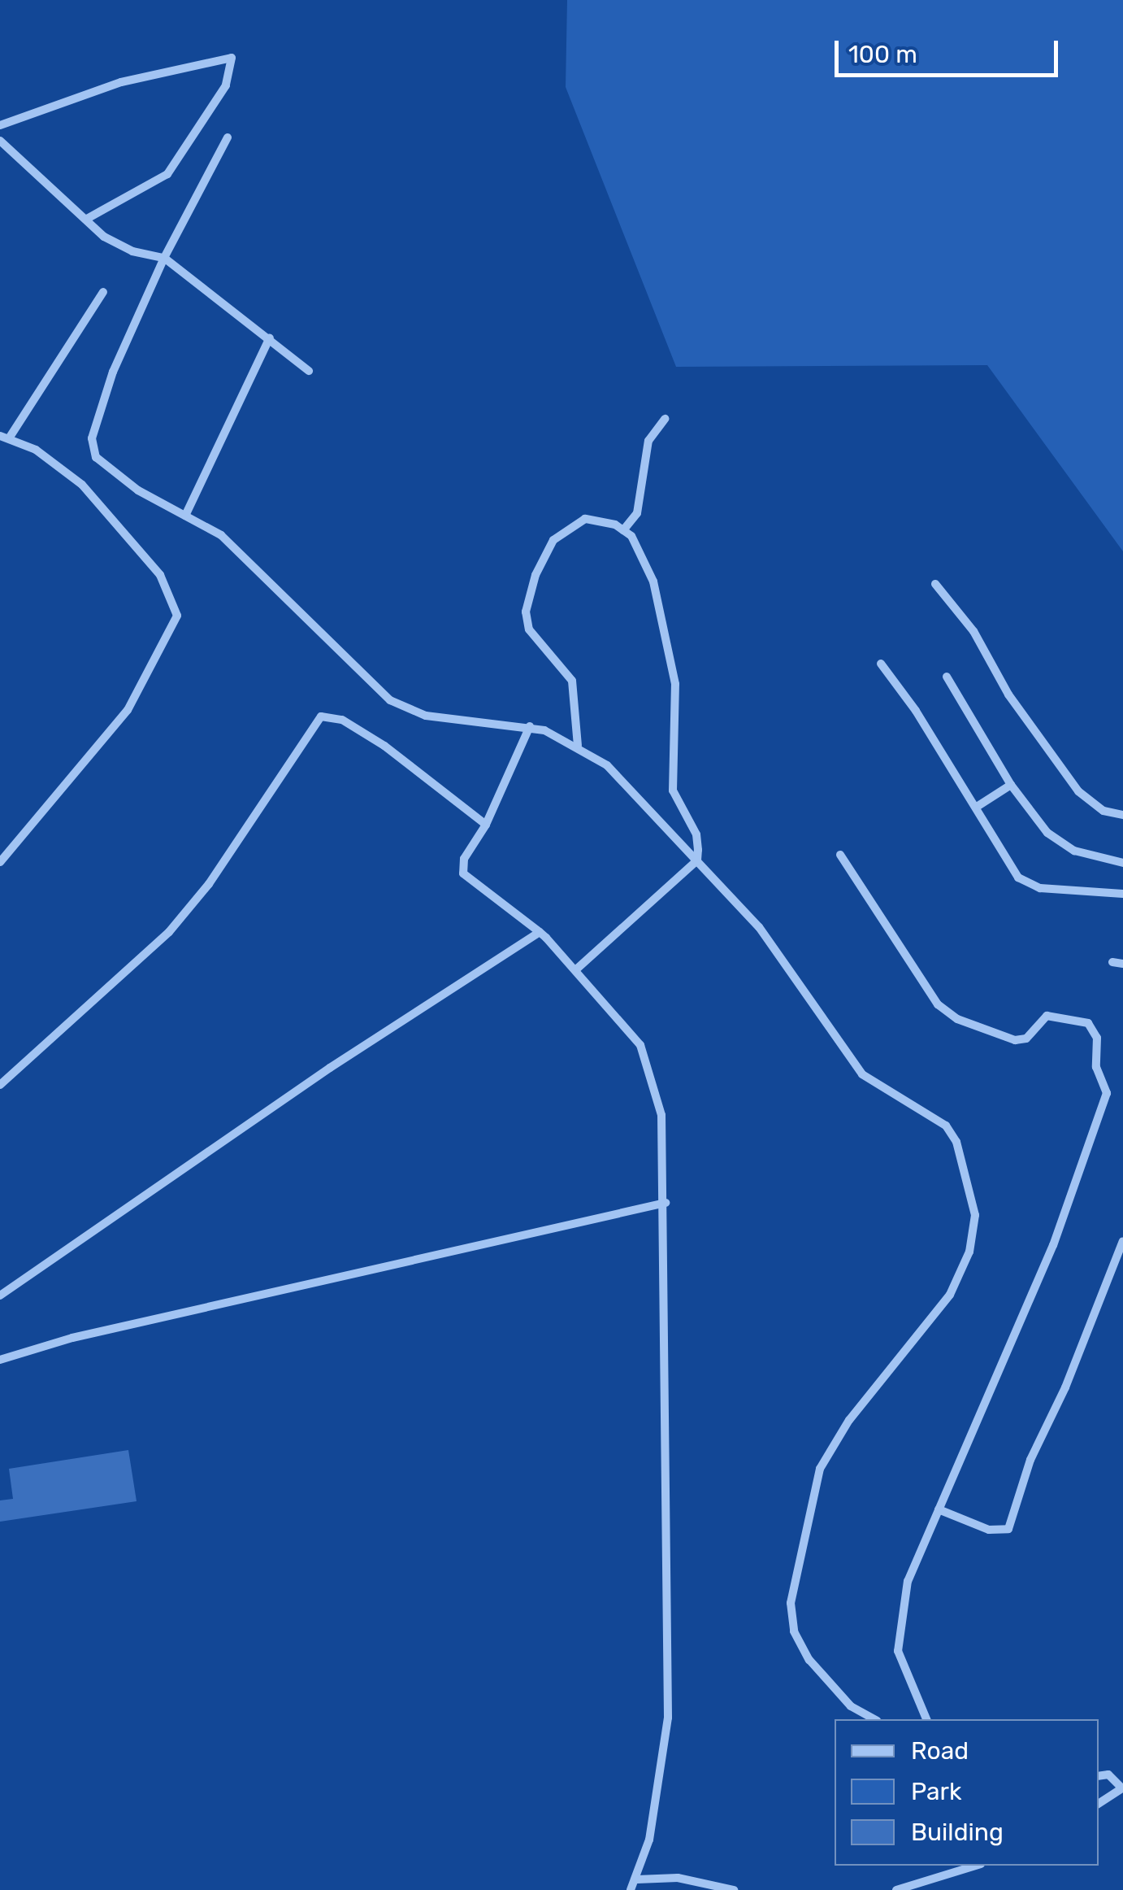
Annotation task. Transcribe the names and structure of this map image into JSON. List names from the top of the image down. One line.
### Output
{"legend":["Road","Park","Building"],"scale_bar":"100 m"}
